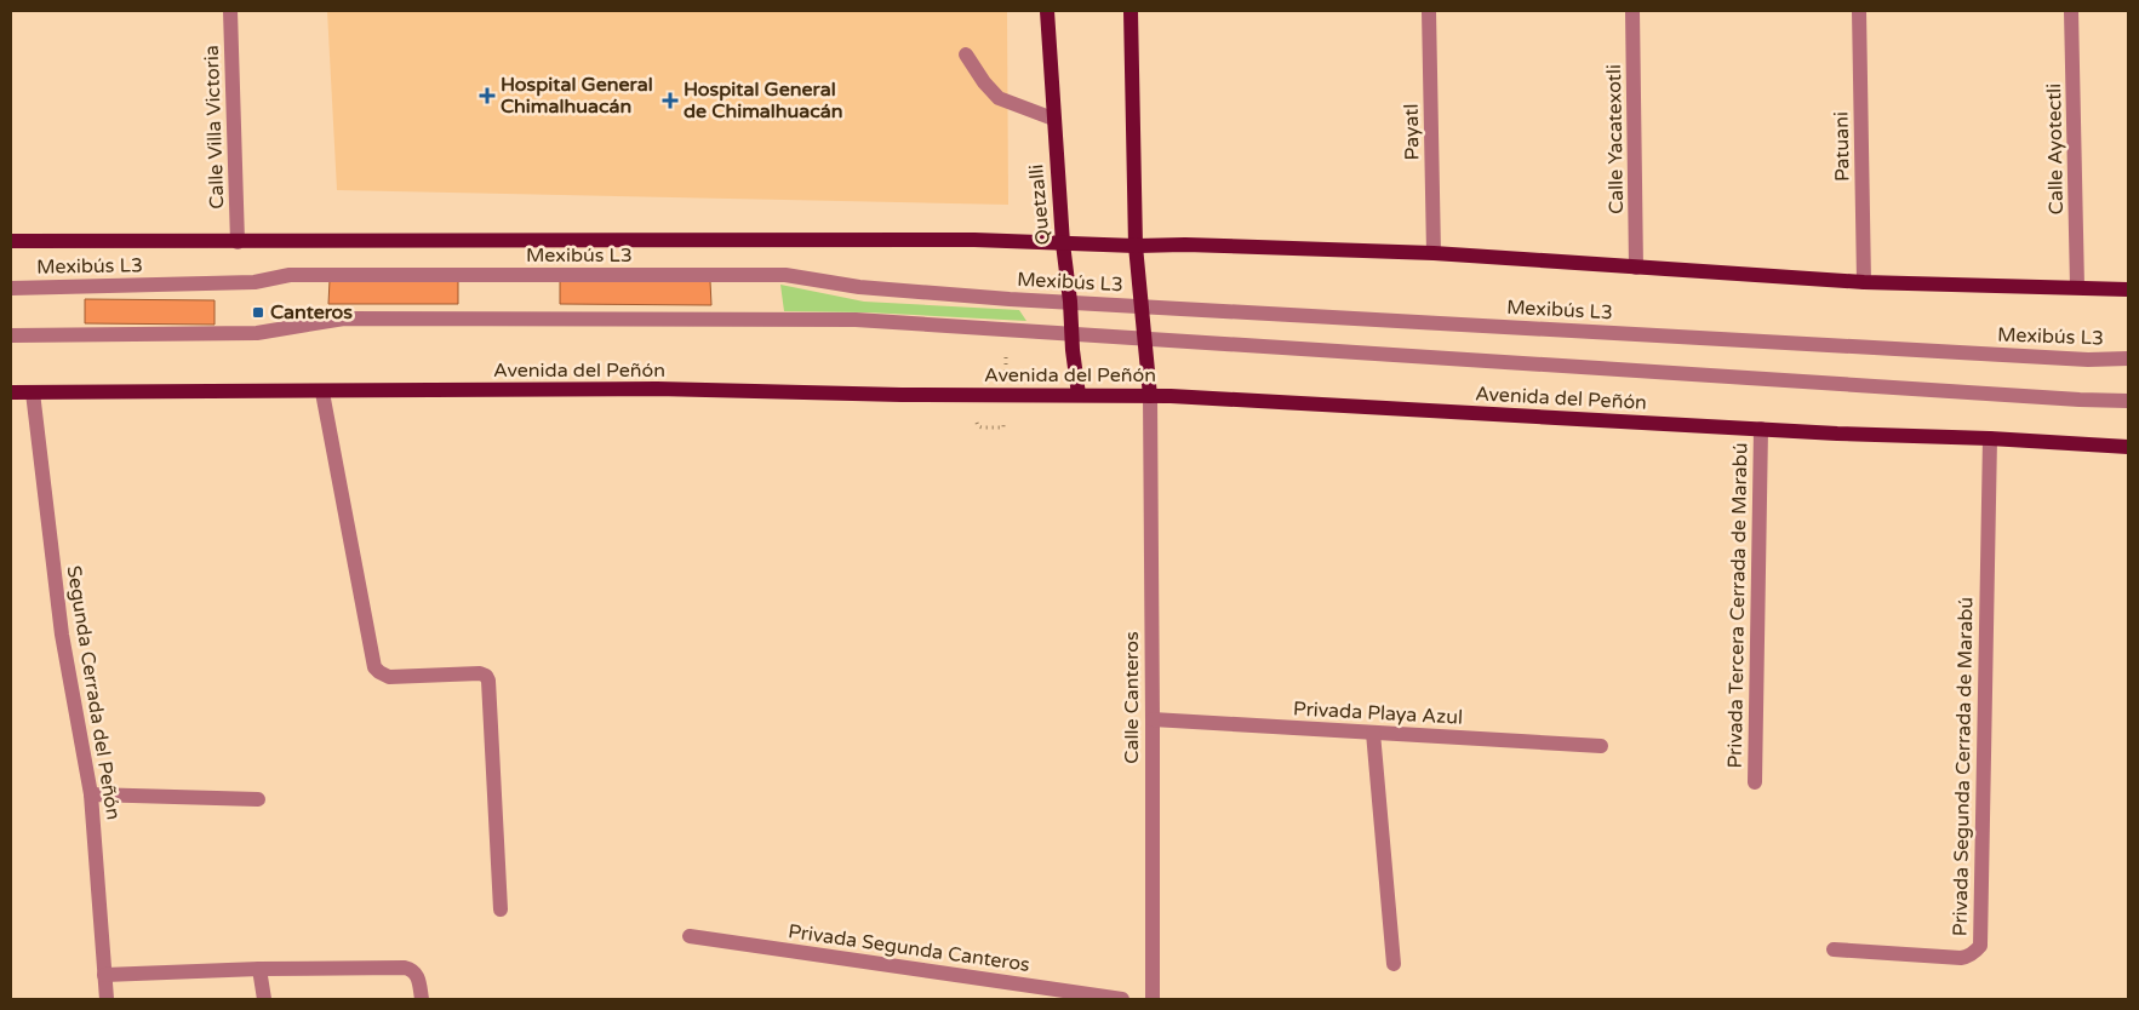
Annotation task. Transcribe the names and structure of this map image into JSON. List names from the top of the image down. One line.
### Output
{"streets":{"main road":["Quetzalli","Avenida del Peñón"],"street":["Calle Villa Victoria","Payatl","Calle Yacatexotli","Patuani","Calle Ayotectli","Mexibús L3","Privada Tercera Cerrada de Marabú","Segunda Cerrada del Peñón","Calle Canteros","Privada Playa Azul","Privada Segunda Cerrada de Marabú","Privada Segunda Canteros"]},"crossings":[["Quetzalli","Mexibús L3"],["Quetzalli","Avenida del Peñón"],["Avenida del Peñón","Privada Tercera Cerrada de Marabú"],["Avenida del Peñón","Segunda Cerrada del Peñón"],["Avenida del Peñón","Calle Canteros"],["Avenida del Peñón","Privada Segunda Cerrada de Marabú"],["Calle Canteros","Privada Playa Azul"]],"places":{"health":["Hospital General Chimalhuacán","Hospital General de Chimalhuacán"],"transit":["Canteros"]}}
